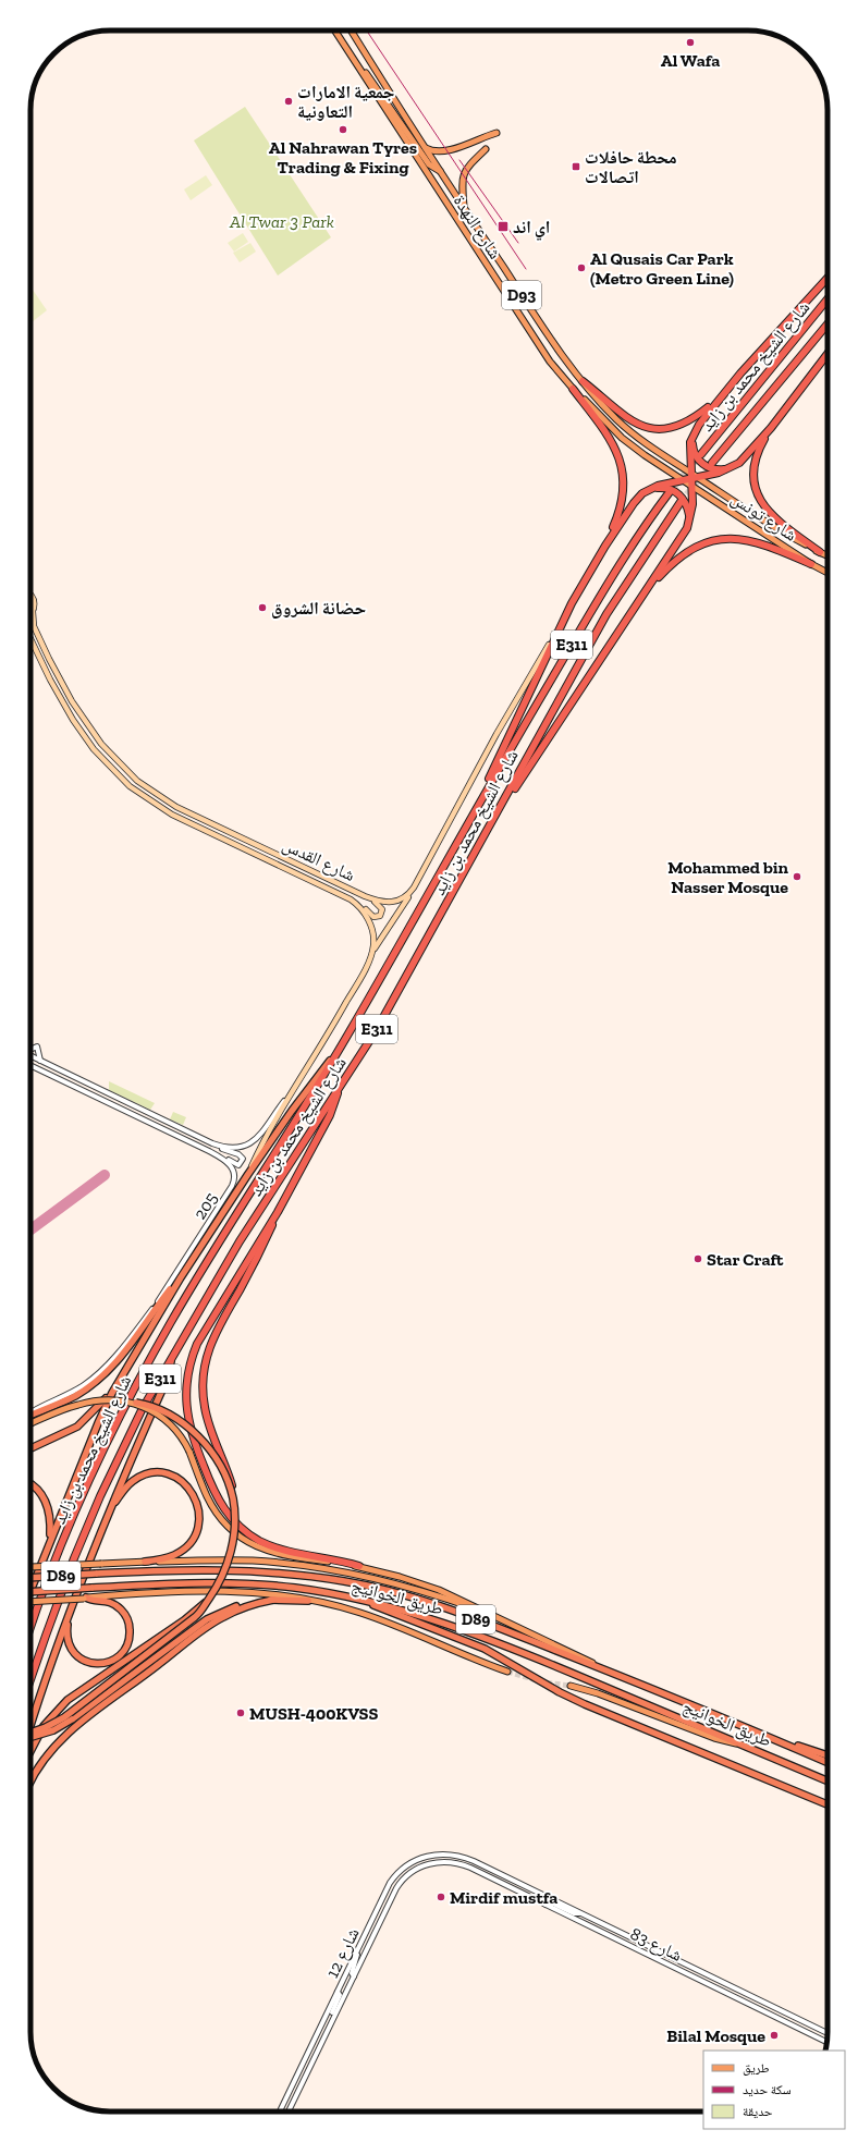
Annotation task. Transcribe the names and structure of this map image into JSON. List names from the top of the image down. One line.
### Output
{"streets":{"highway":["شارع الشيخ محمد بن زايد","E311","D89","طريق الخوانيج"],"main road":["شارع النهدة","D93","شارع تونس","شارع القدس"],"street":["205","شارع 83","شارع 12"]},"crossings":[["شارع النهدة","شارع تونس"],["شارع 83","شارع 12"]],"parks":["Al Twar 3 Park"],"places":{"other":["Al Wafa","جمعية الامارات التعاونية","Al Nahrawan Tyres Trading & Fixing","Al Qusais Car Park (Metro Green Line)","حضانة الشروق","Mohammed bin Nasser Mosque","Star Craft","MUSH-400KVSS","Mirdif mustfa","Bilal Mosque"],"transit":["محطة حافلات اتصالات","اي اند"]},"legend":["طريق","سكة حديد","حديقة"]}
